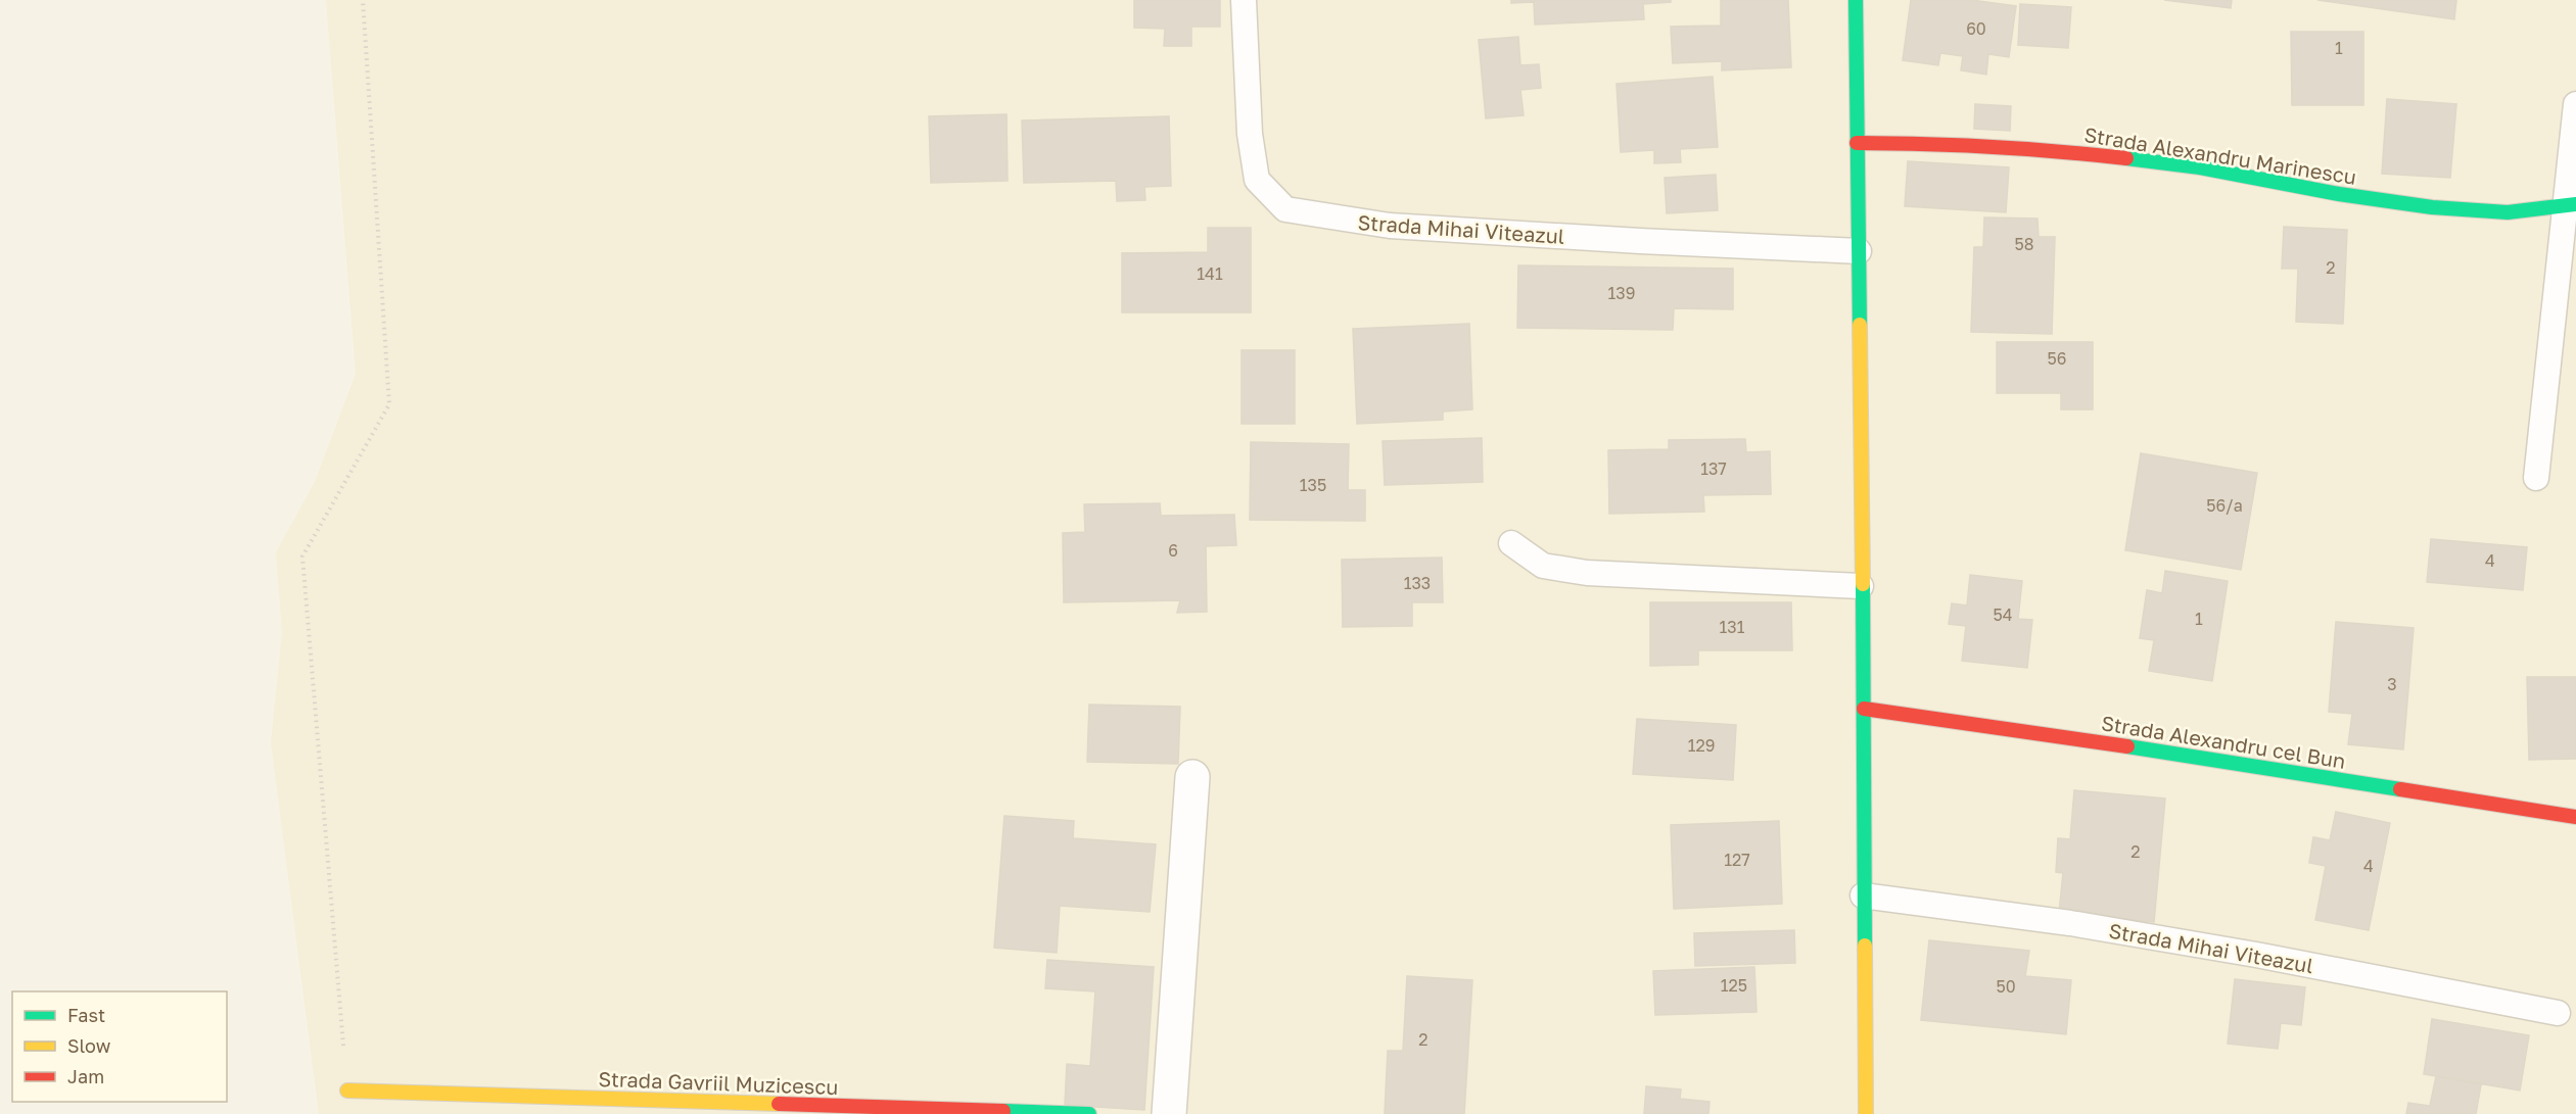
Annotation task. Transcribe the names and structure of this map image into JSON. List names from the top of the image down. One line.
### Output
{"streets":{"street":["Strada Alexandru Marinescu","Strada Alexandru cel Bun","Strada Gavriil Muzicescu"],"lane":["Strada Mihai Viteazul"]},"house_numbers":["60","1","58","2","141","139","56","137","135","56/a","6","4","133","54","1","131","3","129","2","127","4","125","50","2"],"legend":["Fast","Slow","Jam"]}
